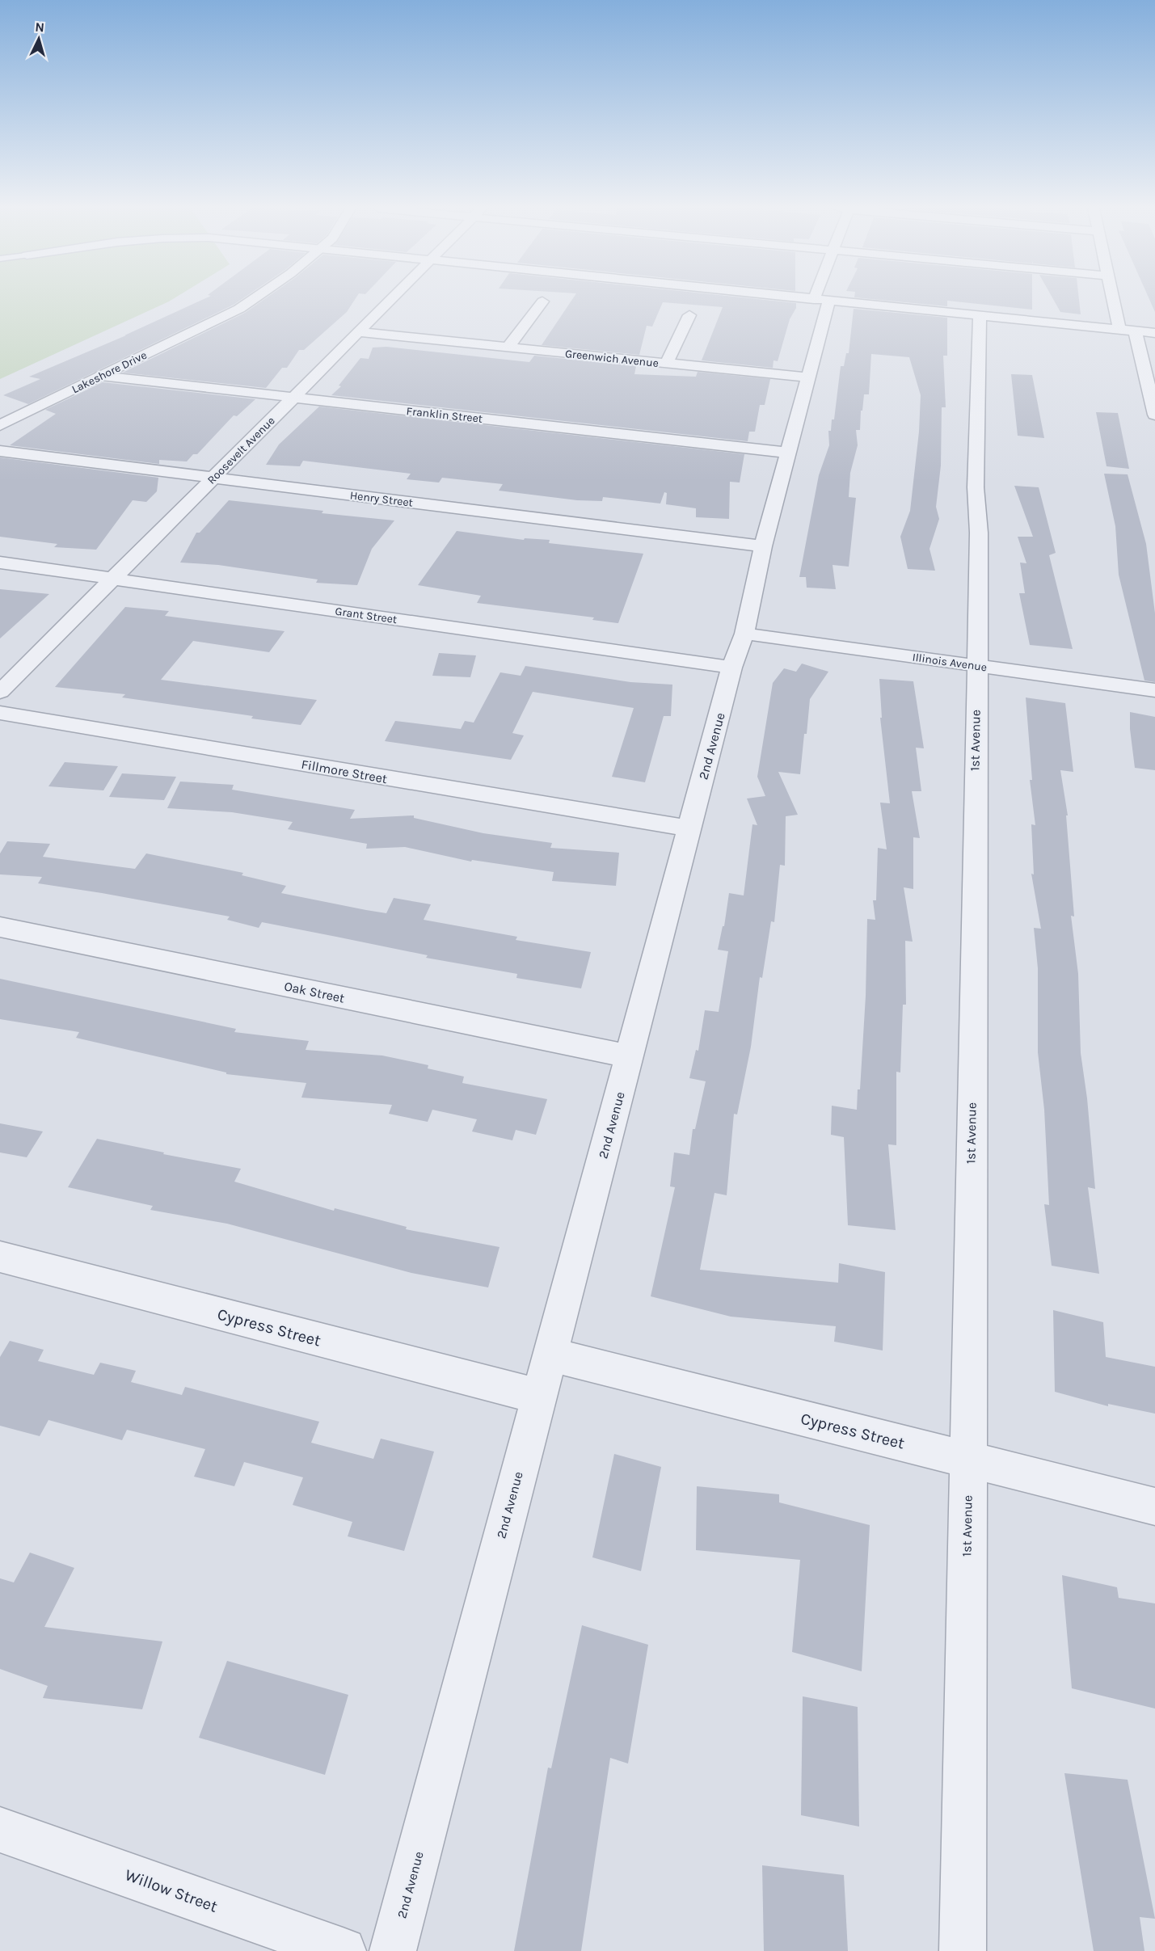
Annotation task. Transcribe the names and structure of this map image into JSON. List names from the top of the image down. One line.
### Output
{"streets":{"street":["Greenwich Avenue","Lakeshore Drive","Franklin Street","Roosevelt Avenue","Henry Street","Grant Street","Illinois Avenue","1st Avenue","2nd Avenue","Fillmore Street","Oak Street","Cypress Street","Willow Street"]},"crossings":[["Greenwich Avenue","Roosevelt Avenue"],["Greenwich Avenue","2nd Avenue"],["Lakeshore Drive","Franklin Street"],["Franklin Street","Roosevelt Avenue"],["Franklin Street","2nd Avenue"],["Roosevelt Avenue","Henry Street"],["Roosevelt Avenue","Grant Street"],["Henry Street","2nd Avenue"],["Grant Street","2nd Avenue"],["Illinois Avenue","1st Avenue"],["Illinois Avenue","2nd Avenue"],["1st Avenue","Cypress Street"],["2nd Avenue","Fillmore Street"],["2nd Avenue","Oak Street"],["2nd Avenue","Cypress Street"]],"north":"top"}
